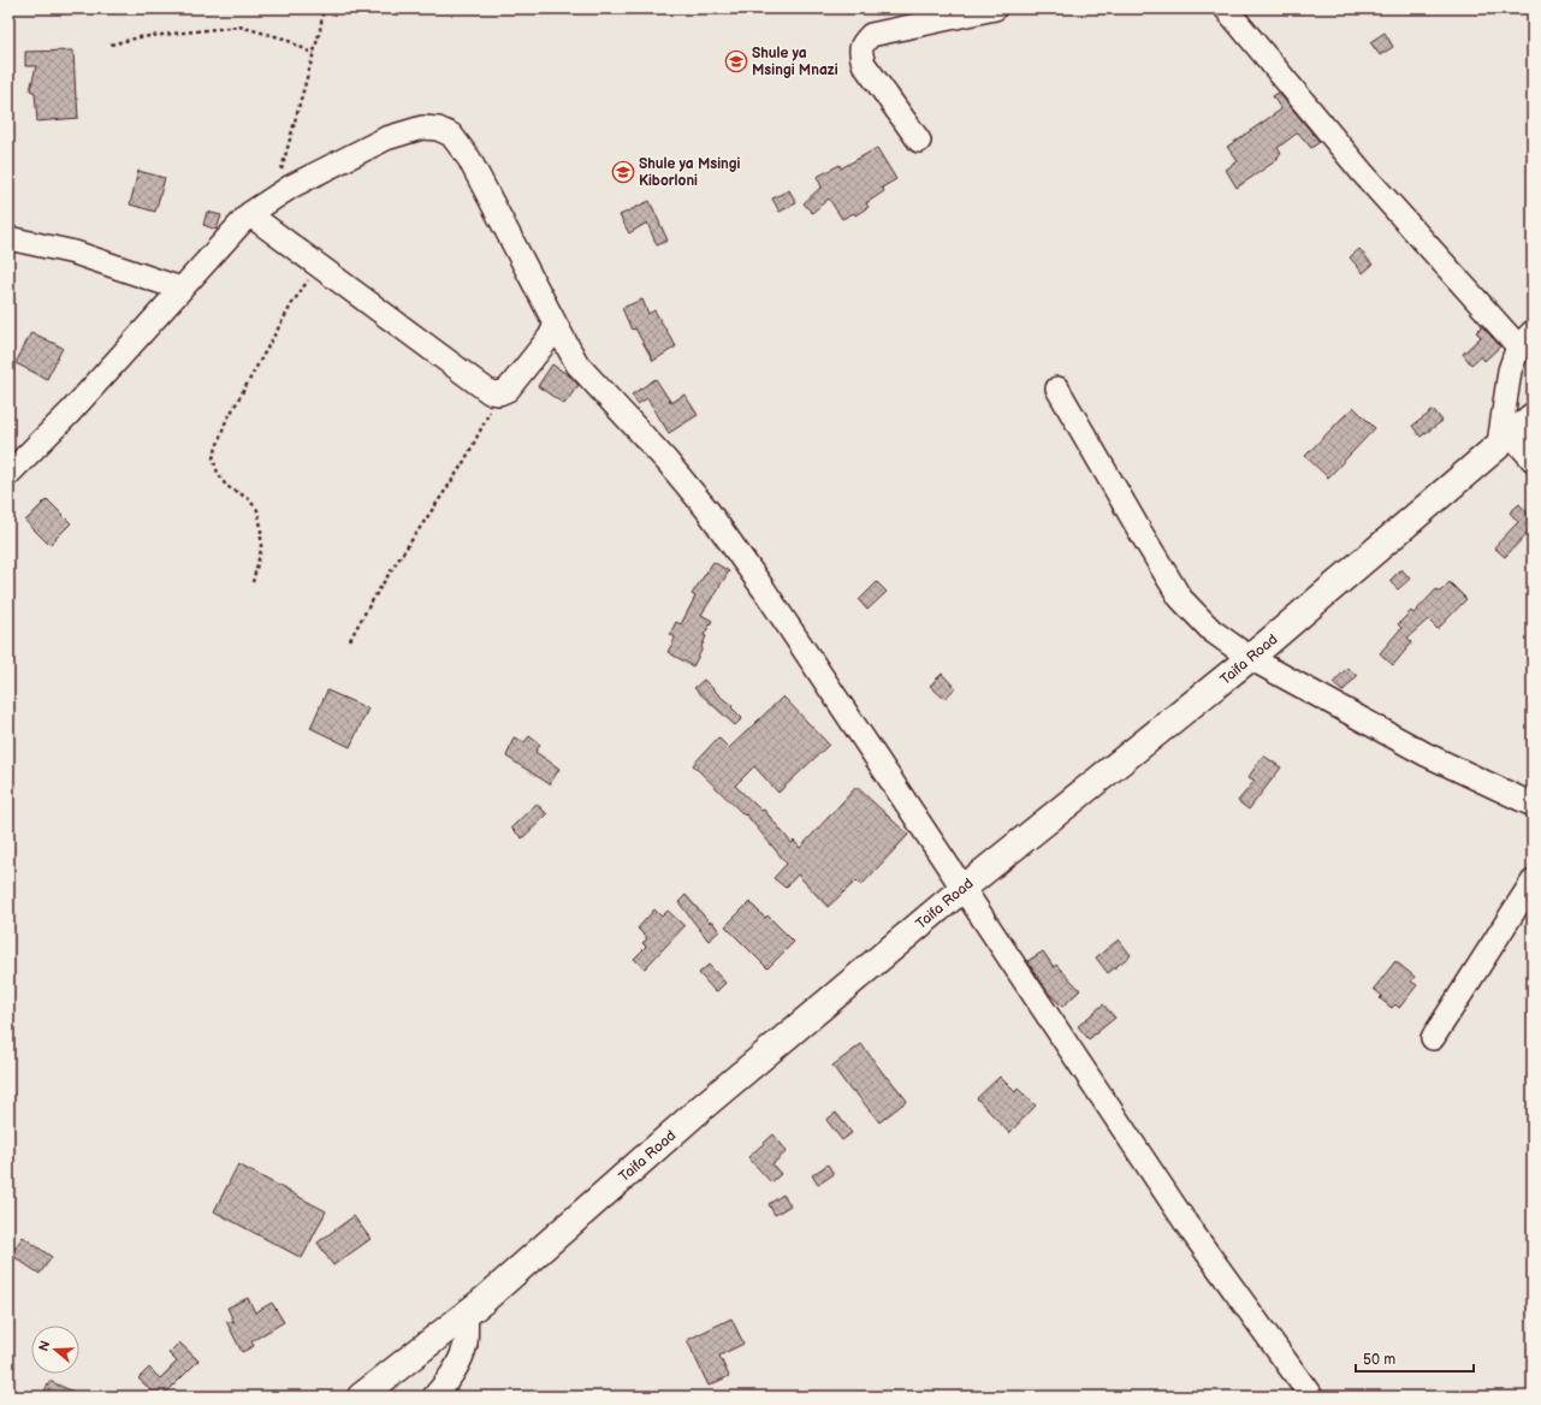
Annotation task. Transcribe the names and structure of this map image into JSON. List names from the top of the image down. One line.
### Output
{"streets":{"highway":["Taifa Road"]},"places":{"school or university":["Shule ya Msingi Mnazi","Shule ya Msingi Kiborloni"]},"scale_bar":"50 m","north":"left"}
